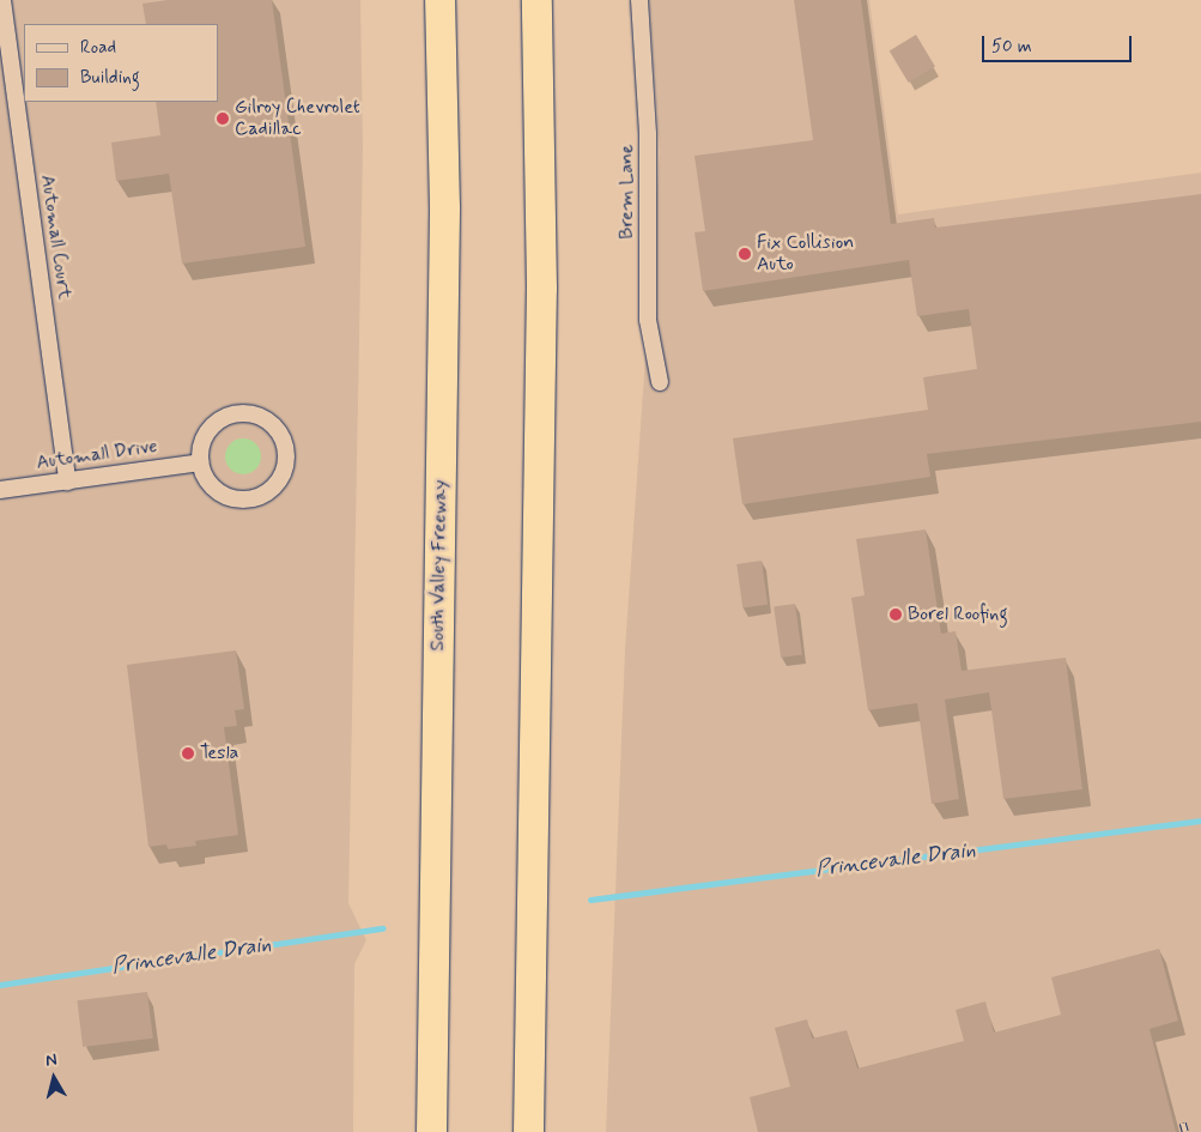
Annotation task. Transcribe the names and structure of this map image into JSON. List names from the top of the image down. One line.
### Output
{"streets":{"highway":["South Valley Freeway"],"street":["Brem Lane","Automall Court","Automall Drive"]},"crossings":[["Automall Court","Automall Drive"]],"water":["Princevalle Drain"],"places":["Gilroy Chevrolet Cadillac","Fix Collision Auto","Borel Roofing","Tesla"],"legend":["Road","Building"],"scale_bar":"50 m","north":"top"}
